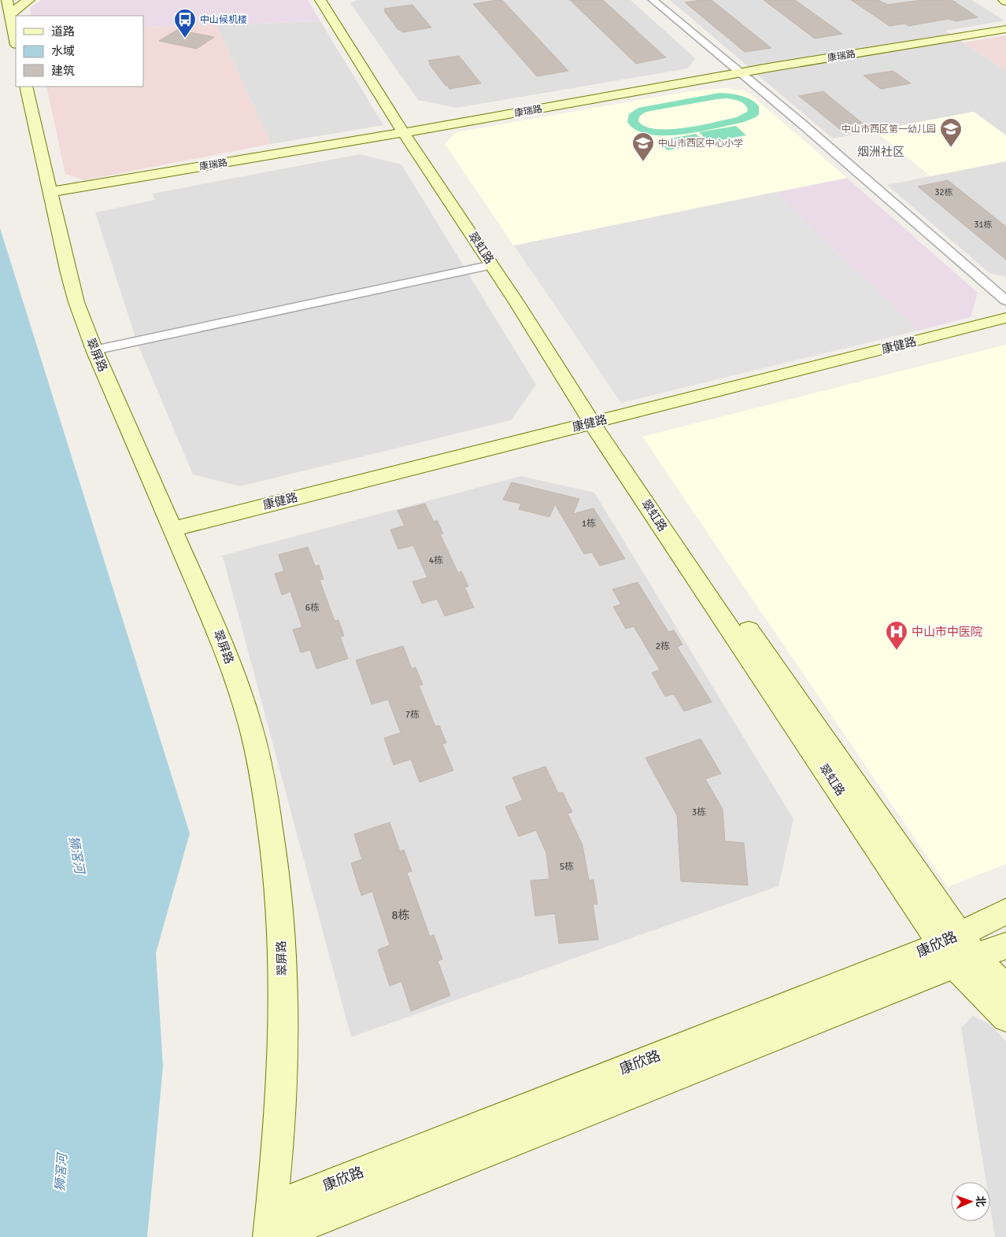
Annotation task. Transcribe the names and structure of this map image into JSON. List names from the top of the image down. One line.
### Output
{"streets":{"street":["康瑞路","翠虹路","康健路","翠屏路","康欣路"]},"crossings":[["康瑞路","翠虹路"],["康瑞路","翠屏路"],["翠虹路","康健路"],["翠虹路","康欣路"],["康健路","翠屏路"],["翠屏路","康欣路"]],"districts":["烟洲社区"],"water":["狮滘河"],"places":{"bus stop":["中山候机楼"],"school or university":["中山市西区第一幼儿园","中山市西区中心小学"],"hospital":["中山市中医院"]},"house_numbers":["32栋","31栋","1栋","4栋","6栋","2栋","7栋","3栋","5栋","8栋"],"legend":["道路","水域","建筑"],"north":"right"}
